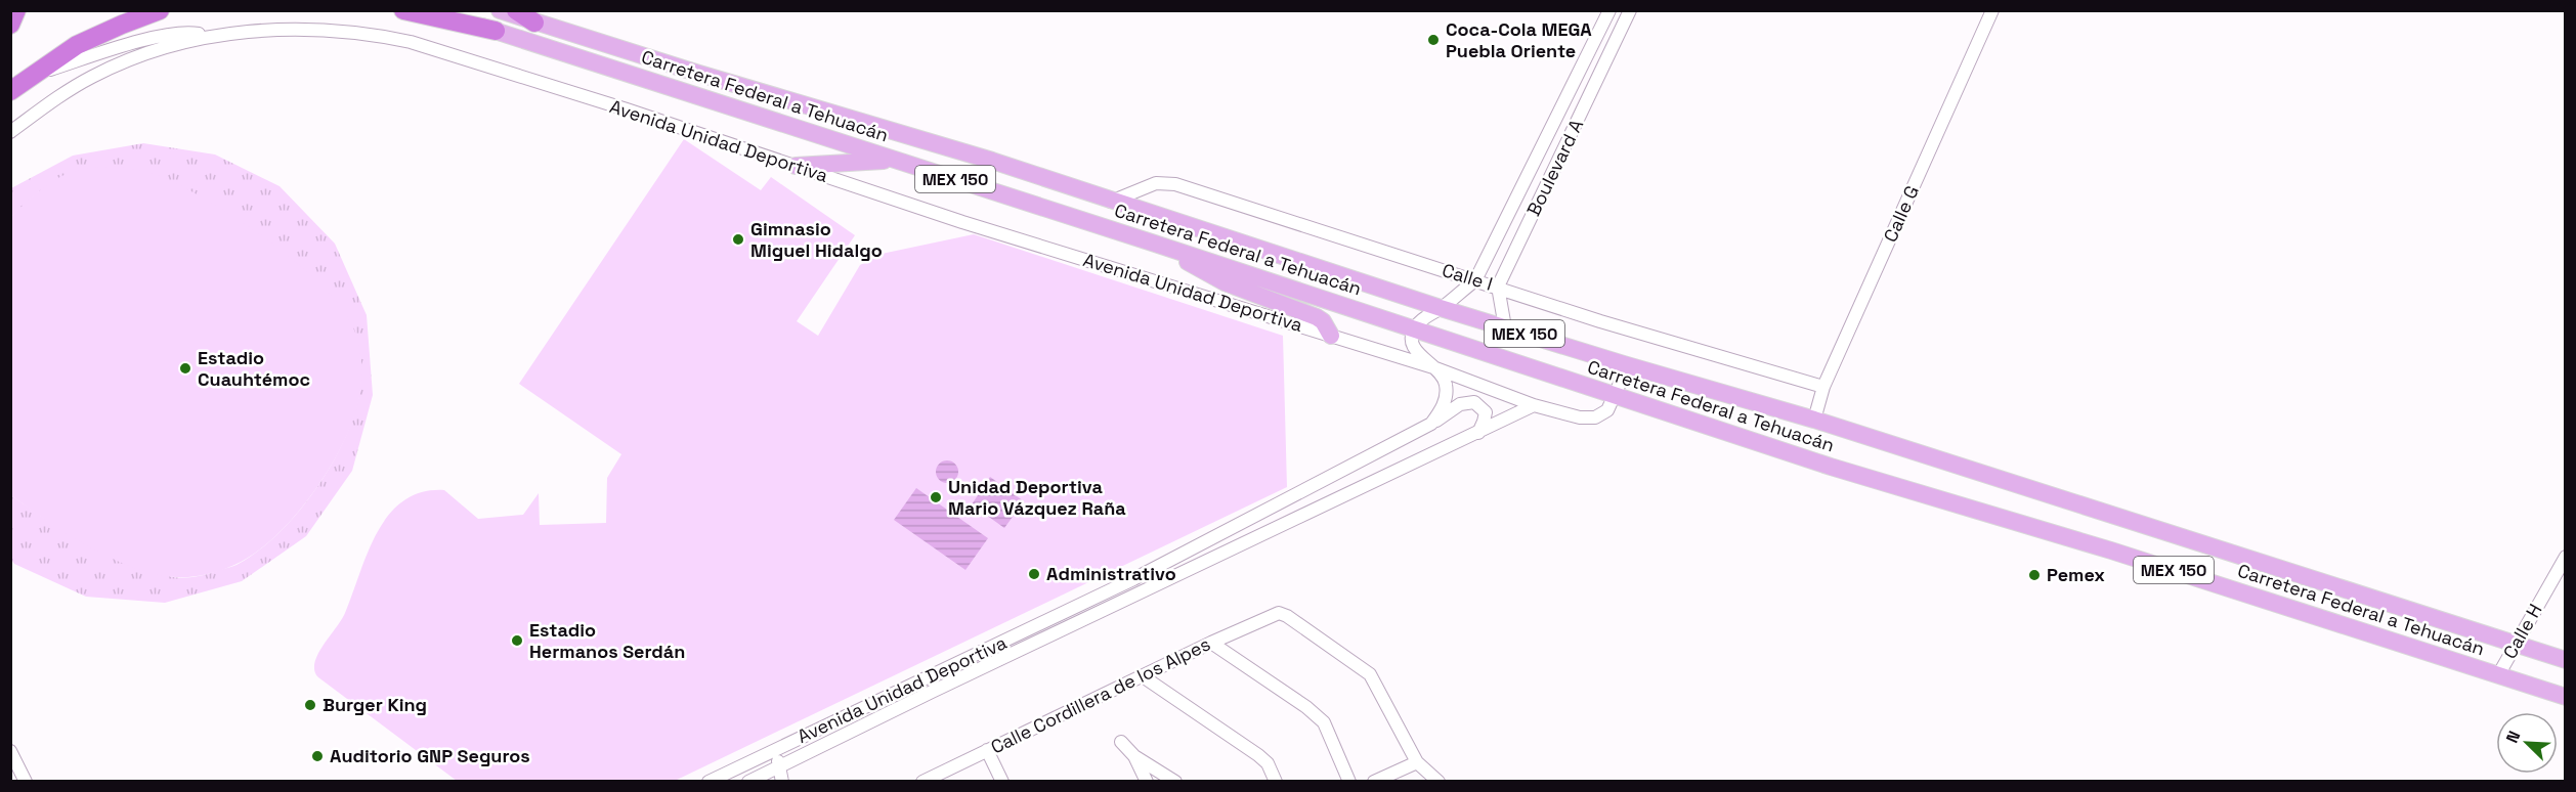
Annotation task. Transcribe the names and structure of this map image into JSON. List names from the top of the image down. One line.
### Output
{"streets":{"main road":["Carretera Federal a Tehuacán","MEX 150"],"street":["Avenida Unidad Deportiva","Boulevard A","Calle G","Calle I","Calle H","Calle Cordillera de los Alpes"]},"crossings":[["Carretera Federal a Tehuacán","Avenida Unidad Deportiva"],["Carretera Federal a Tehuacán","Boulevard A"],["Carretera Federal a Tehuacán","MEX 150"],["Carretera Federal a Tehuacán","Calle G"],["Carretera Federal a Tehuacán","Calle I"],["Carretera Federal a Tehuacán","Calle H"],["Boulevard A","Calle I"],["Calle G","Calle I"]],"places":["Coca-Cola MEGA Puebla Oriente","Gimnasio Miguel Hidalgo","Estadio Cuauhtémoc","Unidad Deportiva Mario Vázquez Raña","Administrativo","Pemex","Estadio Hermanos Serdán","Burger King","Auditorio GNP Seguros"],"north":"top left"}
